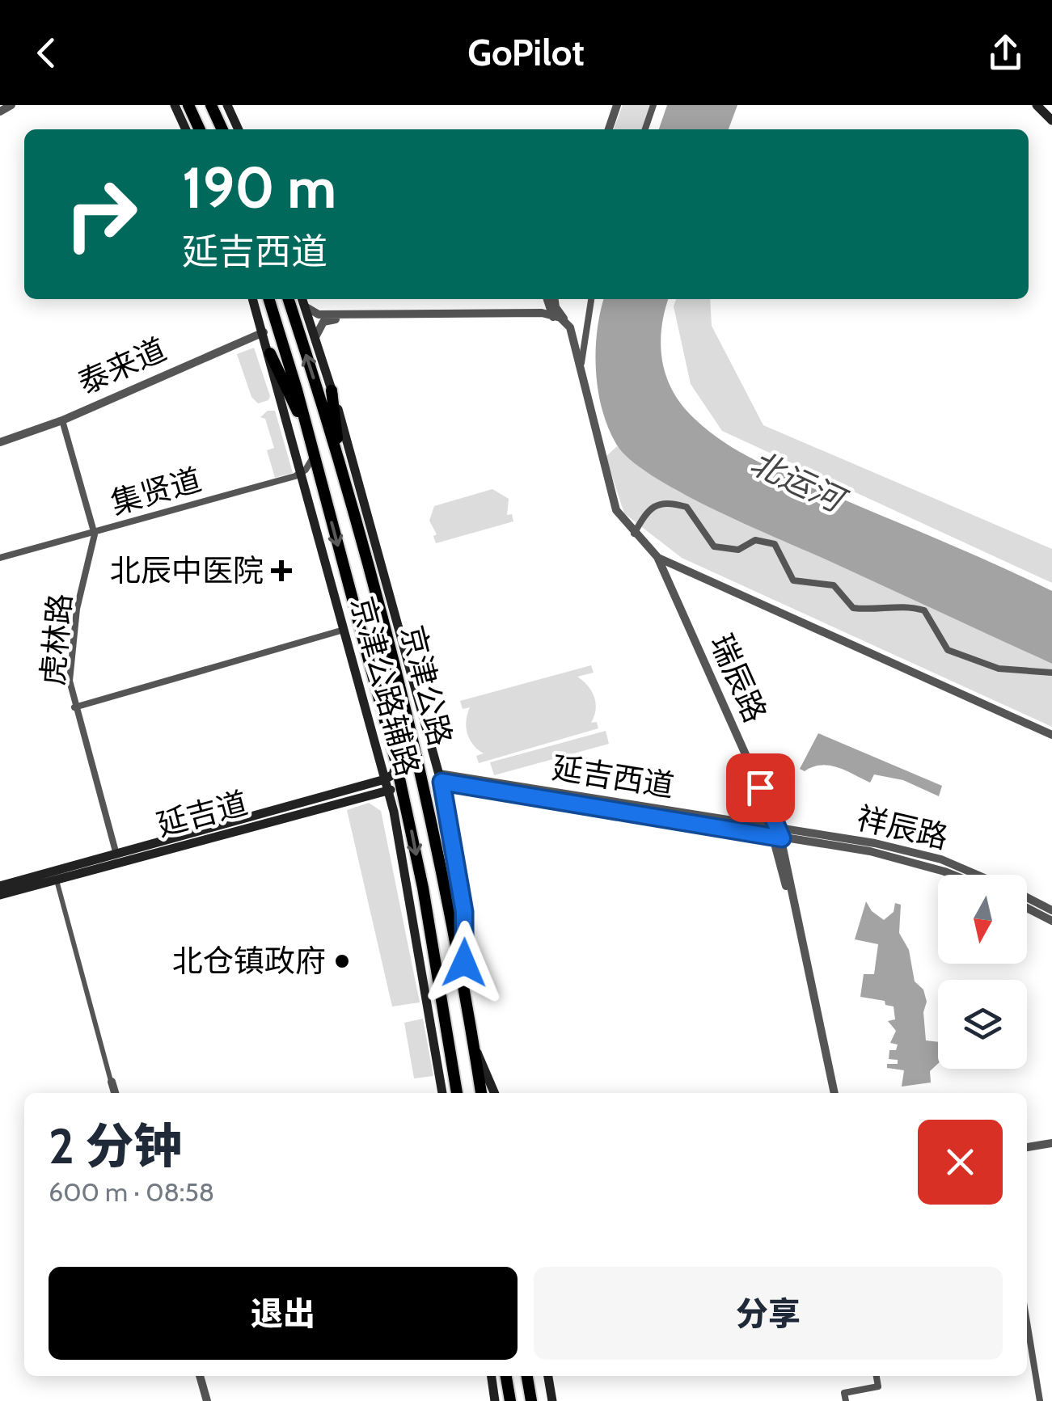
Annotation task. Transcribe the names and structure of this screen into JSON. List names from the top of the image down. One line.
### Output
{"streets":{"highway":["京津公路"],"main road":["京津公路辅路","延吉道"],"street":["泰来道","集贤道","虎林路","瑞辰路","延吉西道","祥辰路"]},"crossings":[["泰来道","虎林路"],["泰来道","京津公路辅路"],["集贤道","虎林路"],["集贤道","京津公路辅路"],["虎林路","延吉道"],["瑞辰路","延吉西道"],["瑞辰路","祥辰路"],["京津公路","京津公路辅路"],["京津公路辅路","延吉西道"],["京津公路辅路","延吉道"],["延吉西道","祥辰路"]],"water":["北运河"],"places":{"health":["北辰中医院"],"other":["北仓镇政府"]},"north":"bottom","page":{"header":"GoPilot","turn":["190 m","延吉西道"],"heading":["2 分钟","600 m · 08:58"],"buttons":["退出","分享"]}}
